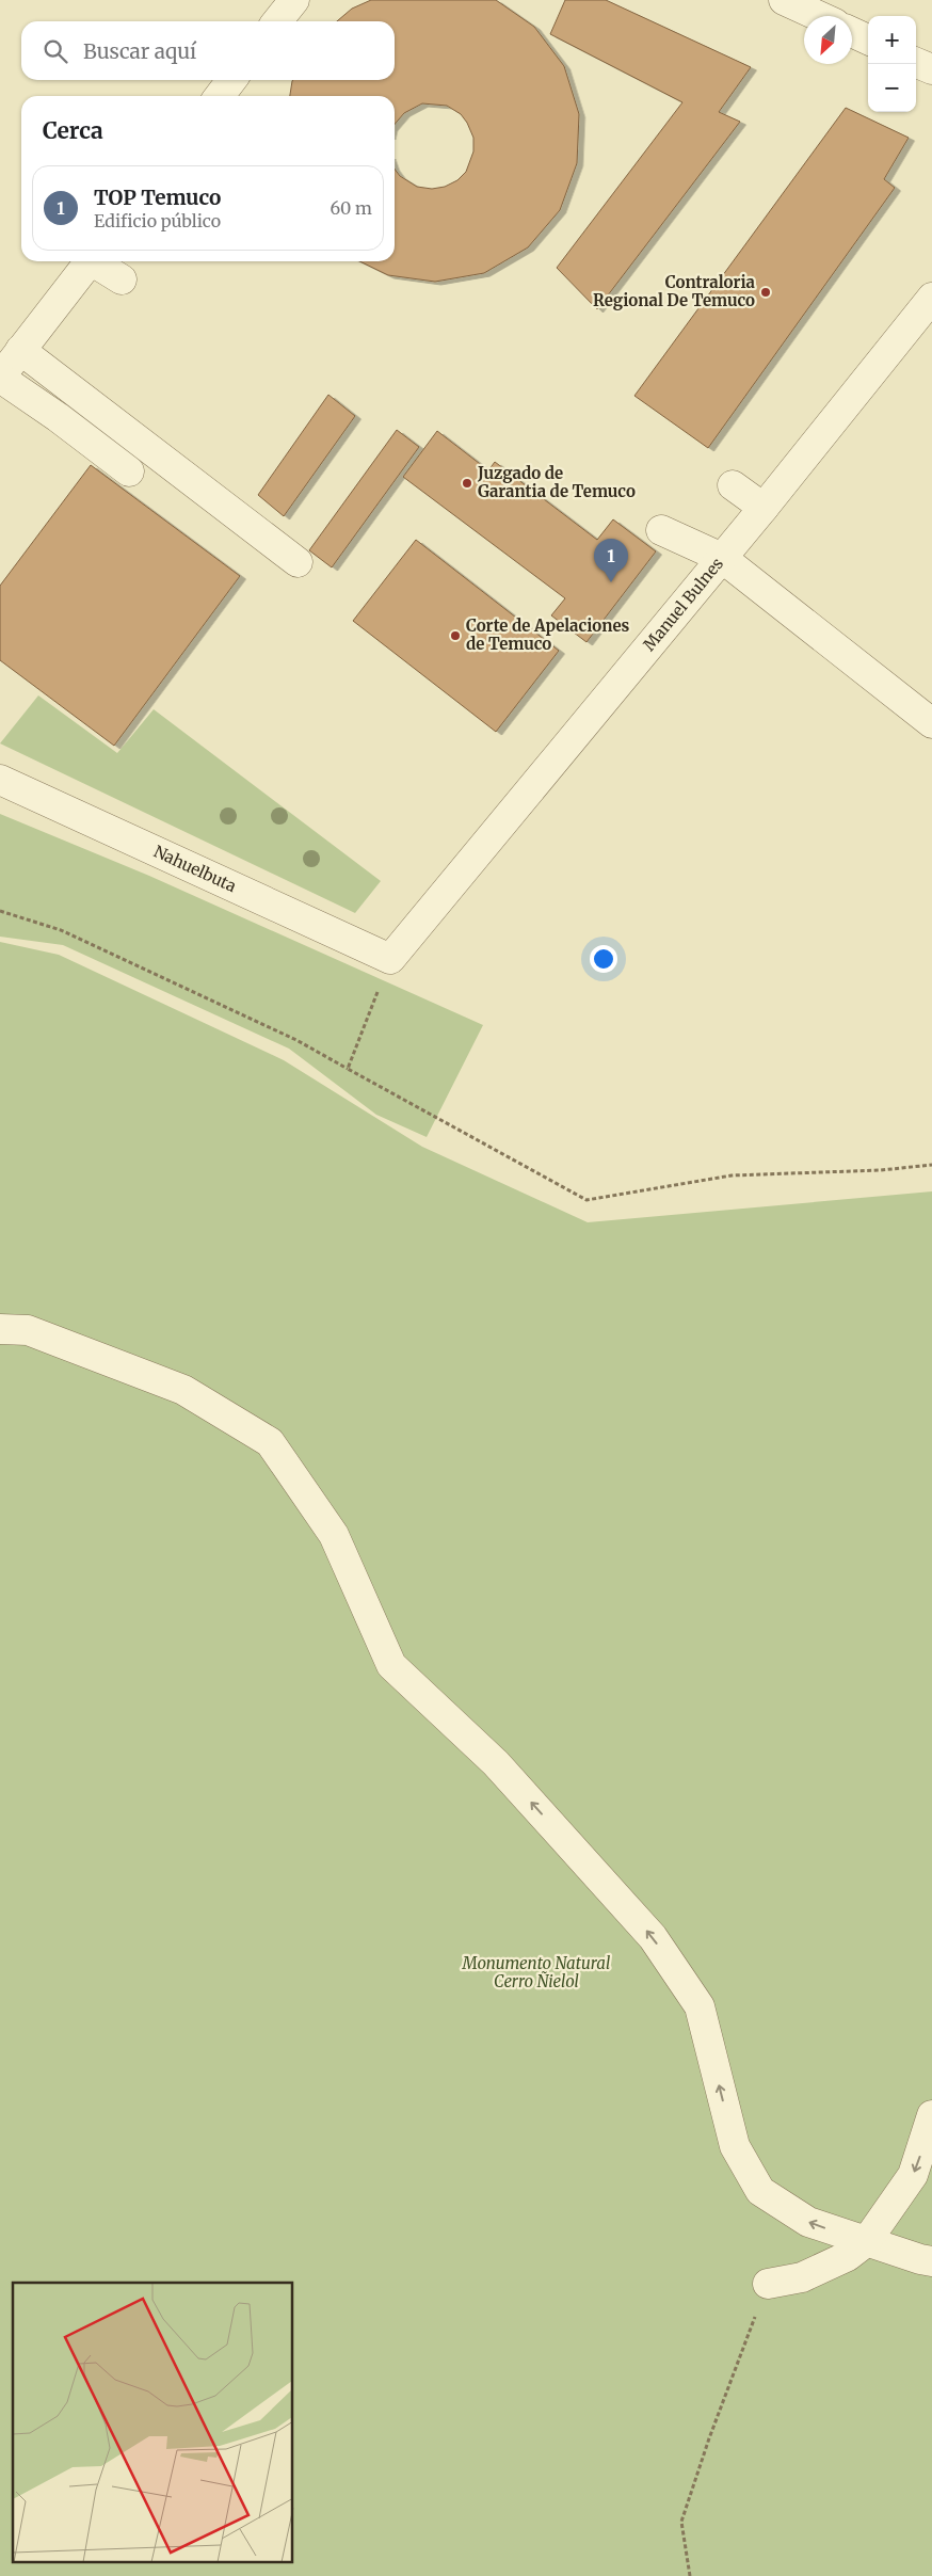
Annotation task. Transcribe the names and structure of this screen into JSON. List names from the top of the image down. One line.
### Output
{"streets":{"street":["Manuel Bulnes","Nahuelbuta"]},"crossings":[["Manuel Bulnes","Nahuelbuta"]],"parks":["Monumento Natural Cerro Ñielol"],"places":["Contraloria Regional De Temuco","Juzgado de Garantia de Temuco","Corte de Apelaciones de Temuco"],"north":"bottom left","page":{"map_buttons":["+","−"],"search":"Buscar aquí","heading":"Cerca","list":[{"mark":"1","name":"TOP Temuco","note":"Edificio público","value":"60 m"}],"pins":"1"}}
